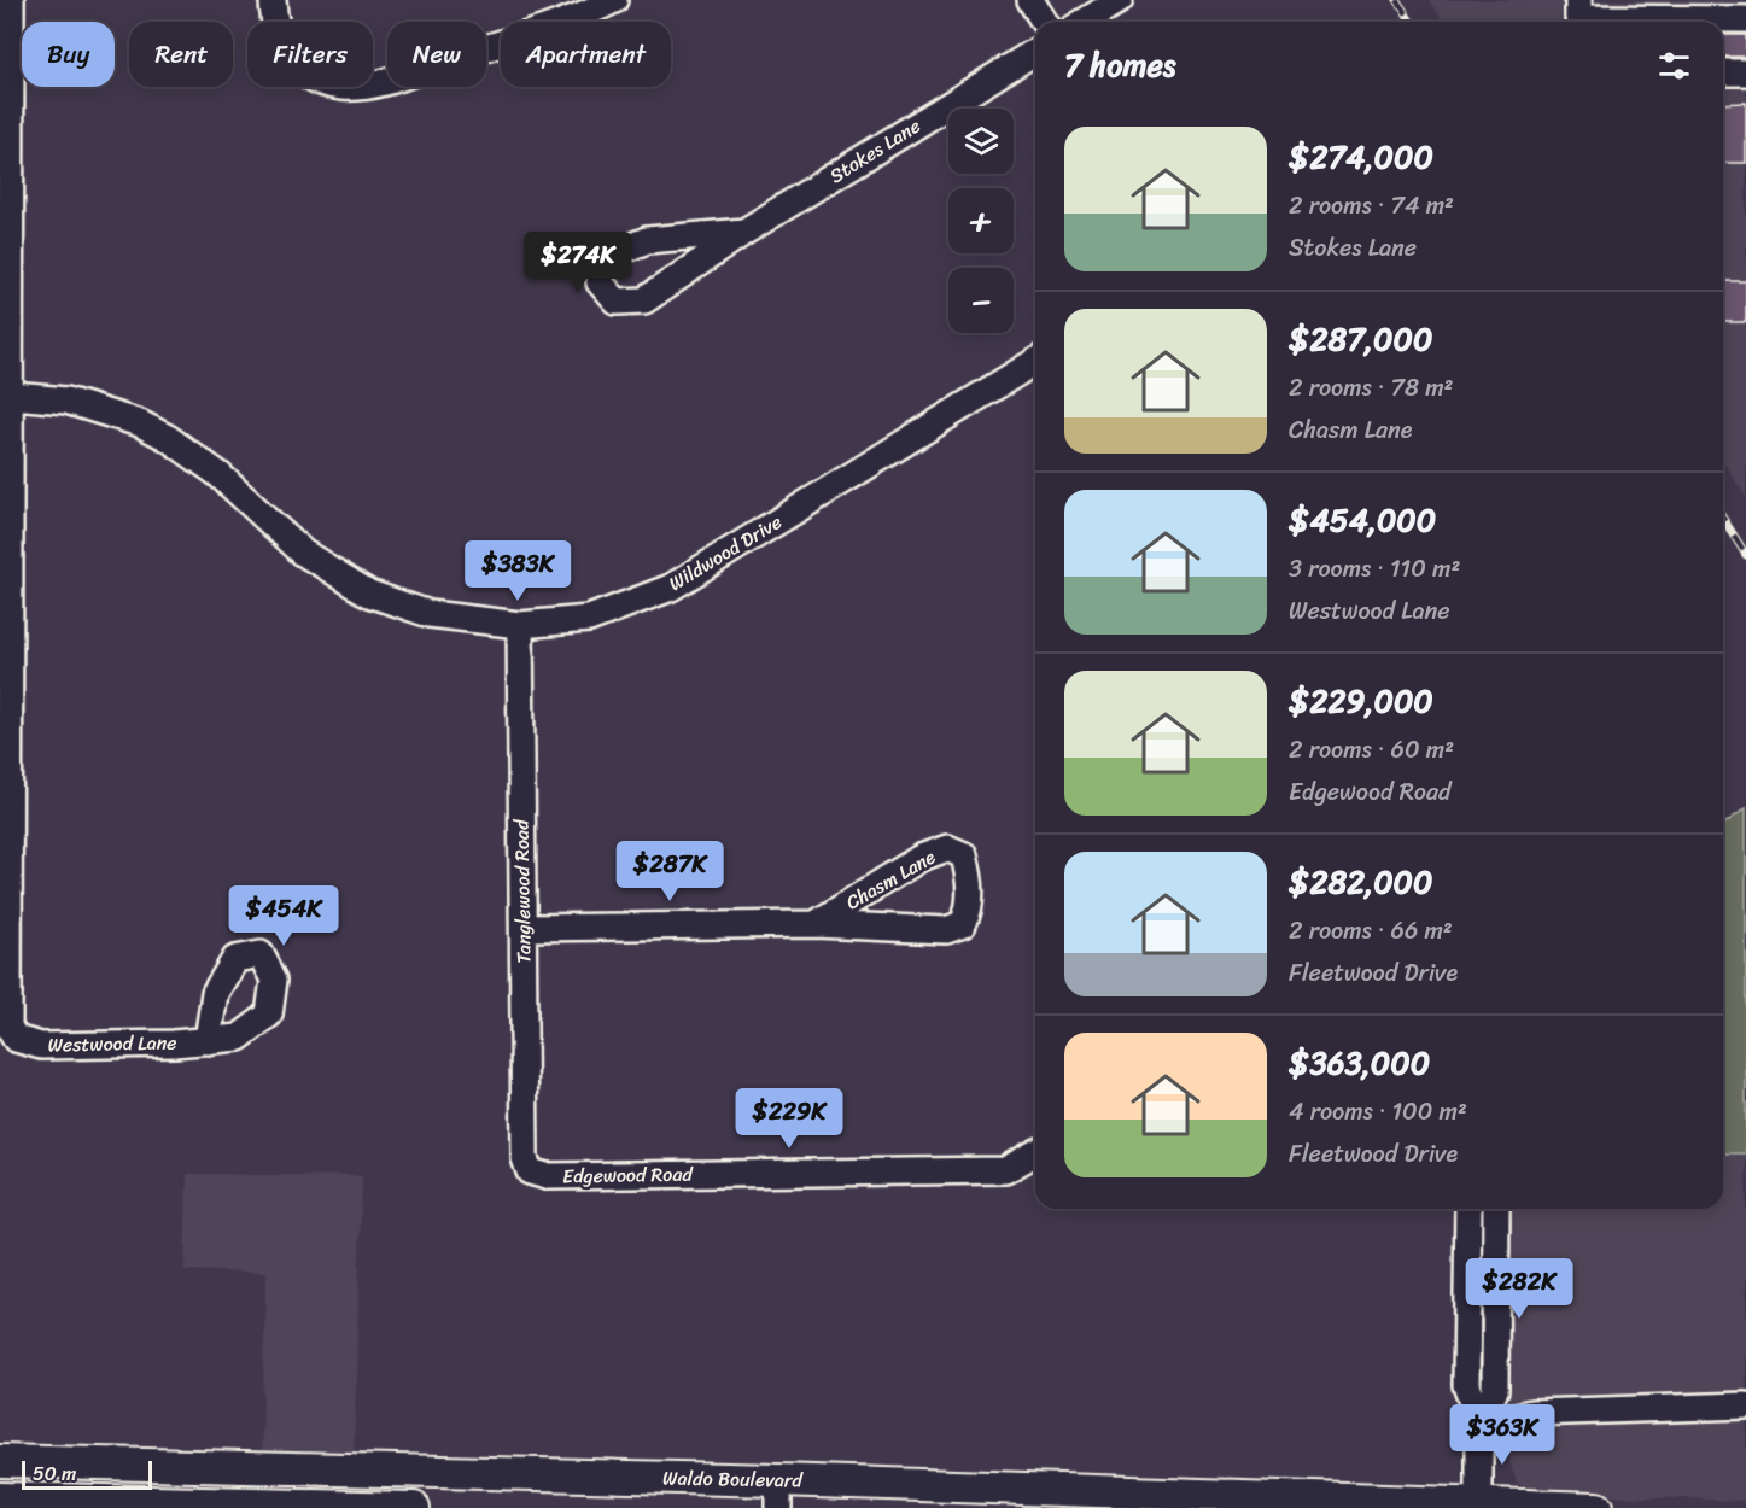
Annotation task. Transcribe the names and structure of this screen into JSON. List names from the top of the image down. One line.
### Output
{"streets":{"main road":["Waldo Boulevard"],"street":["Stokes Lane","Wildwood Drive","Chasm Lane","Tanglewood Road","Westwood Lane","Edgewood Road"]},"crossings":[["Wildwood Drive","Tanglewood Road"],["Wildwood Drive","Westwood Lane"],["Chasm Lane","Tanglewood Road"],["Tanglewood Road","Edgewood Road"]],"scale_bar":"50 m","page":{"chip":["Buy","Rent","Filters","New","Apartment"],"heading":"7 homes","map_buttons":["+","−"],"list":[{"name":"$274,000","note":"2 rooms · 74 m² · Stokes Lane"},{"name":"$287,000","note":"2 rooms · 78 m² · Chasm Lane"},{"name":"$454,000","note":"3 rooms · 110 m² · Westwood Lane"},{"name":"$229,000","note":"2 rooms · 60 m² · Edgewood Road"},{"name":"$282,000","note":"2 rooms · 66 m² · Fleetwood Drive"},{"name":"$363,000","note":"4 rooms · 100 m² · Fleetwood Drive"}],"price":["$274K","$383K","$287K","$454K","$229K","$282K","$363K"],"scale":"50 m"}}
